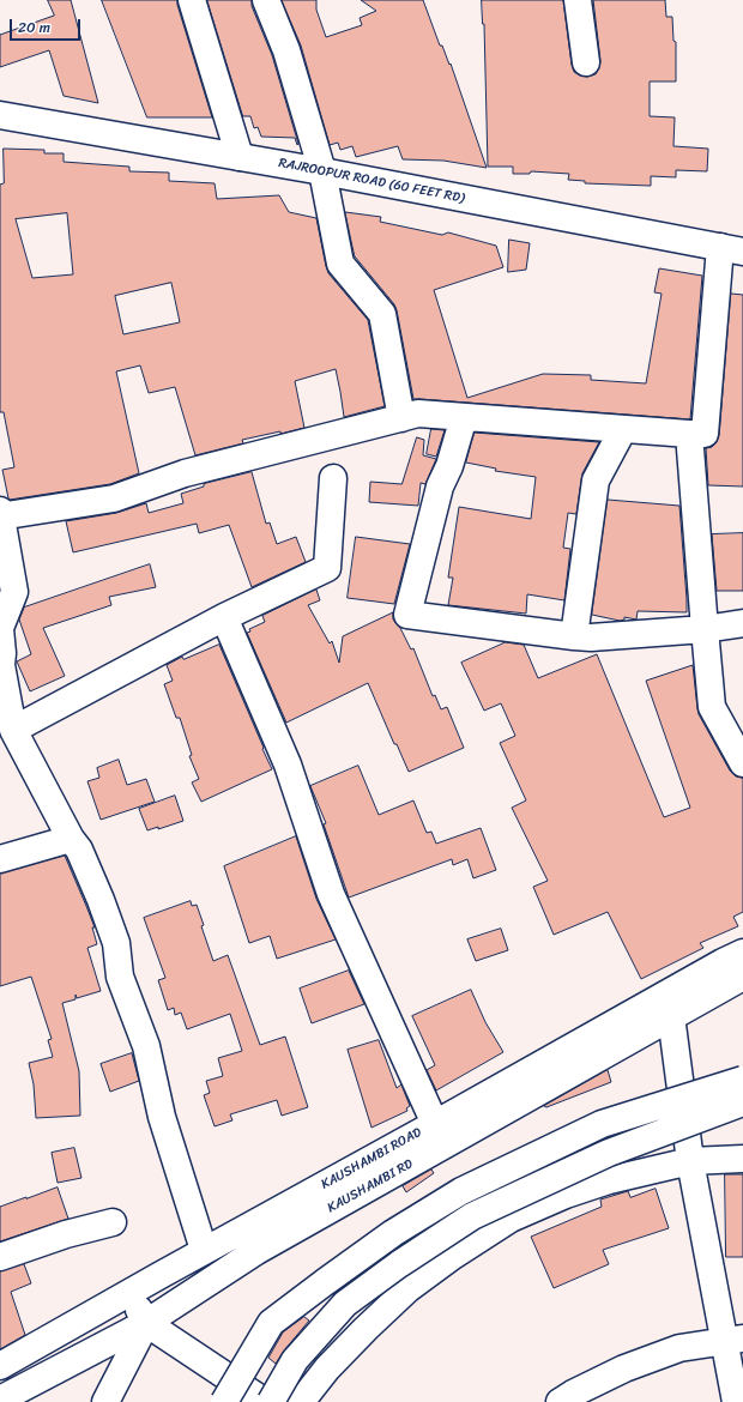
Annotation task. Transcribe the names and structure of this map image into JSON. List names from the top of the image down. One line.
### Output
{"streets":{"street":["RAJROOPUR ROAD (60 FEET RD)","KAUSHAMBI ROAD","KAUSHAMBI RD"]},"crossings":[["KAUSHAMBI ROAD","KAUSHAMBI RD"]],"scale_bar":"20 m"}
